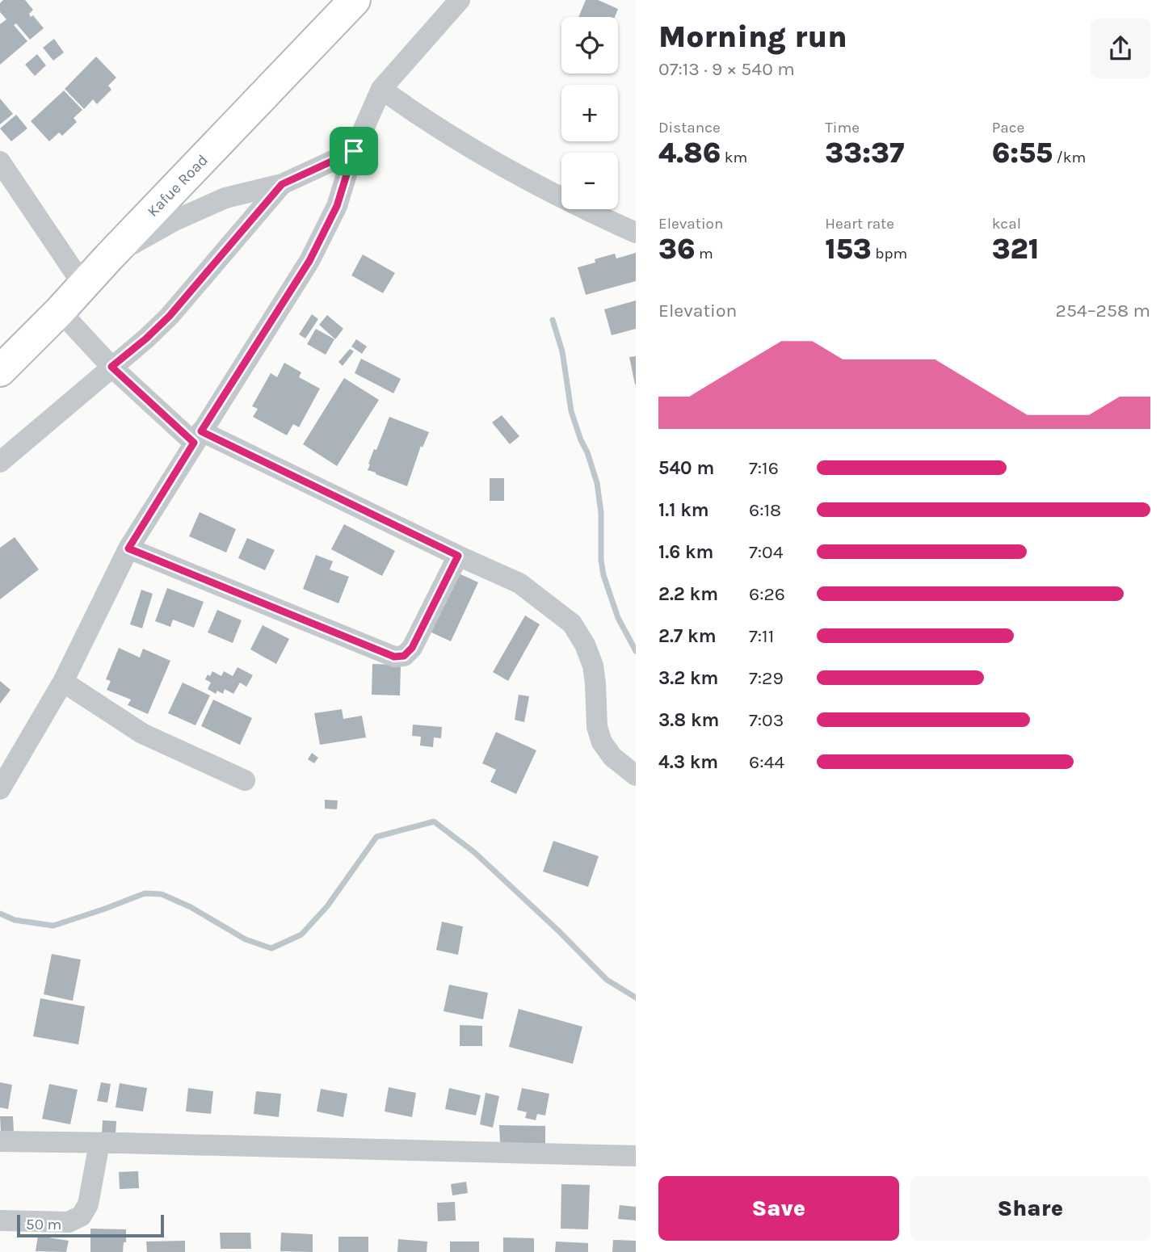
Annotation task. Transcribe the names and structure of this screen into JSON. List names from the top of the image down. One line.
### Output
{"streets":{"highway":["Kafue Road"]},"scale_bar":"50 m","page":{"heading":["Morning run","07:13 · 9 × 540 m"],"map_buttons":["+","−"],"stats":[["Distance","4.86 km"],["Time","33:37"],["Pace","6:55 /km"],["Elevation","36 m"],["Heart rate","153 bpm"],["kcal","321"]],"chart":["Elevation","254–258 m"],"list":[{"name":"540 m","note":"7:16"},{"name":"1.1 km","note":"6:18"},{"name":"1.6 km","note":"7:04"},{"name":"2.2 km","note":"6:26"},{"name":"2.7 km","note":"7:11"},{"name":"3.2 km","note":"7:29"},{"name":"3.8 km","note":"7:03"},{"name":"4.3 km","note":"6:44"}],"buttons":["Save","Share"],"scale":"50 m"}}
